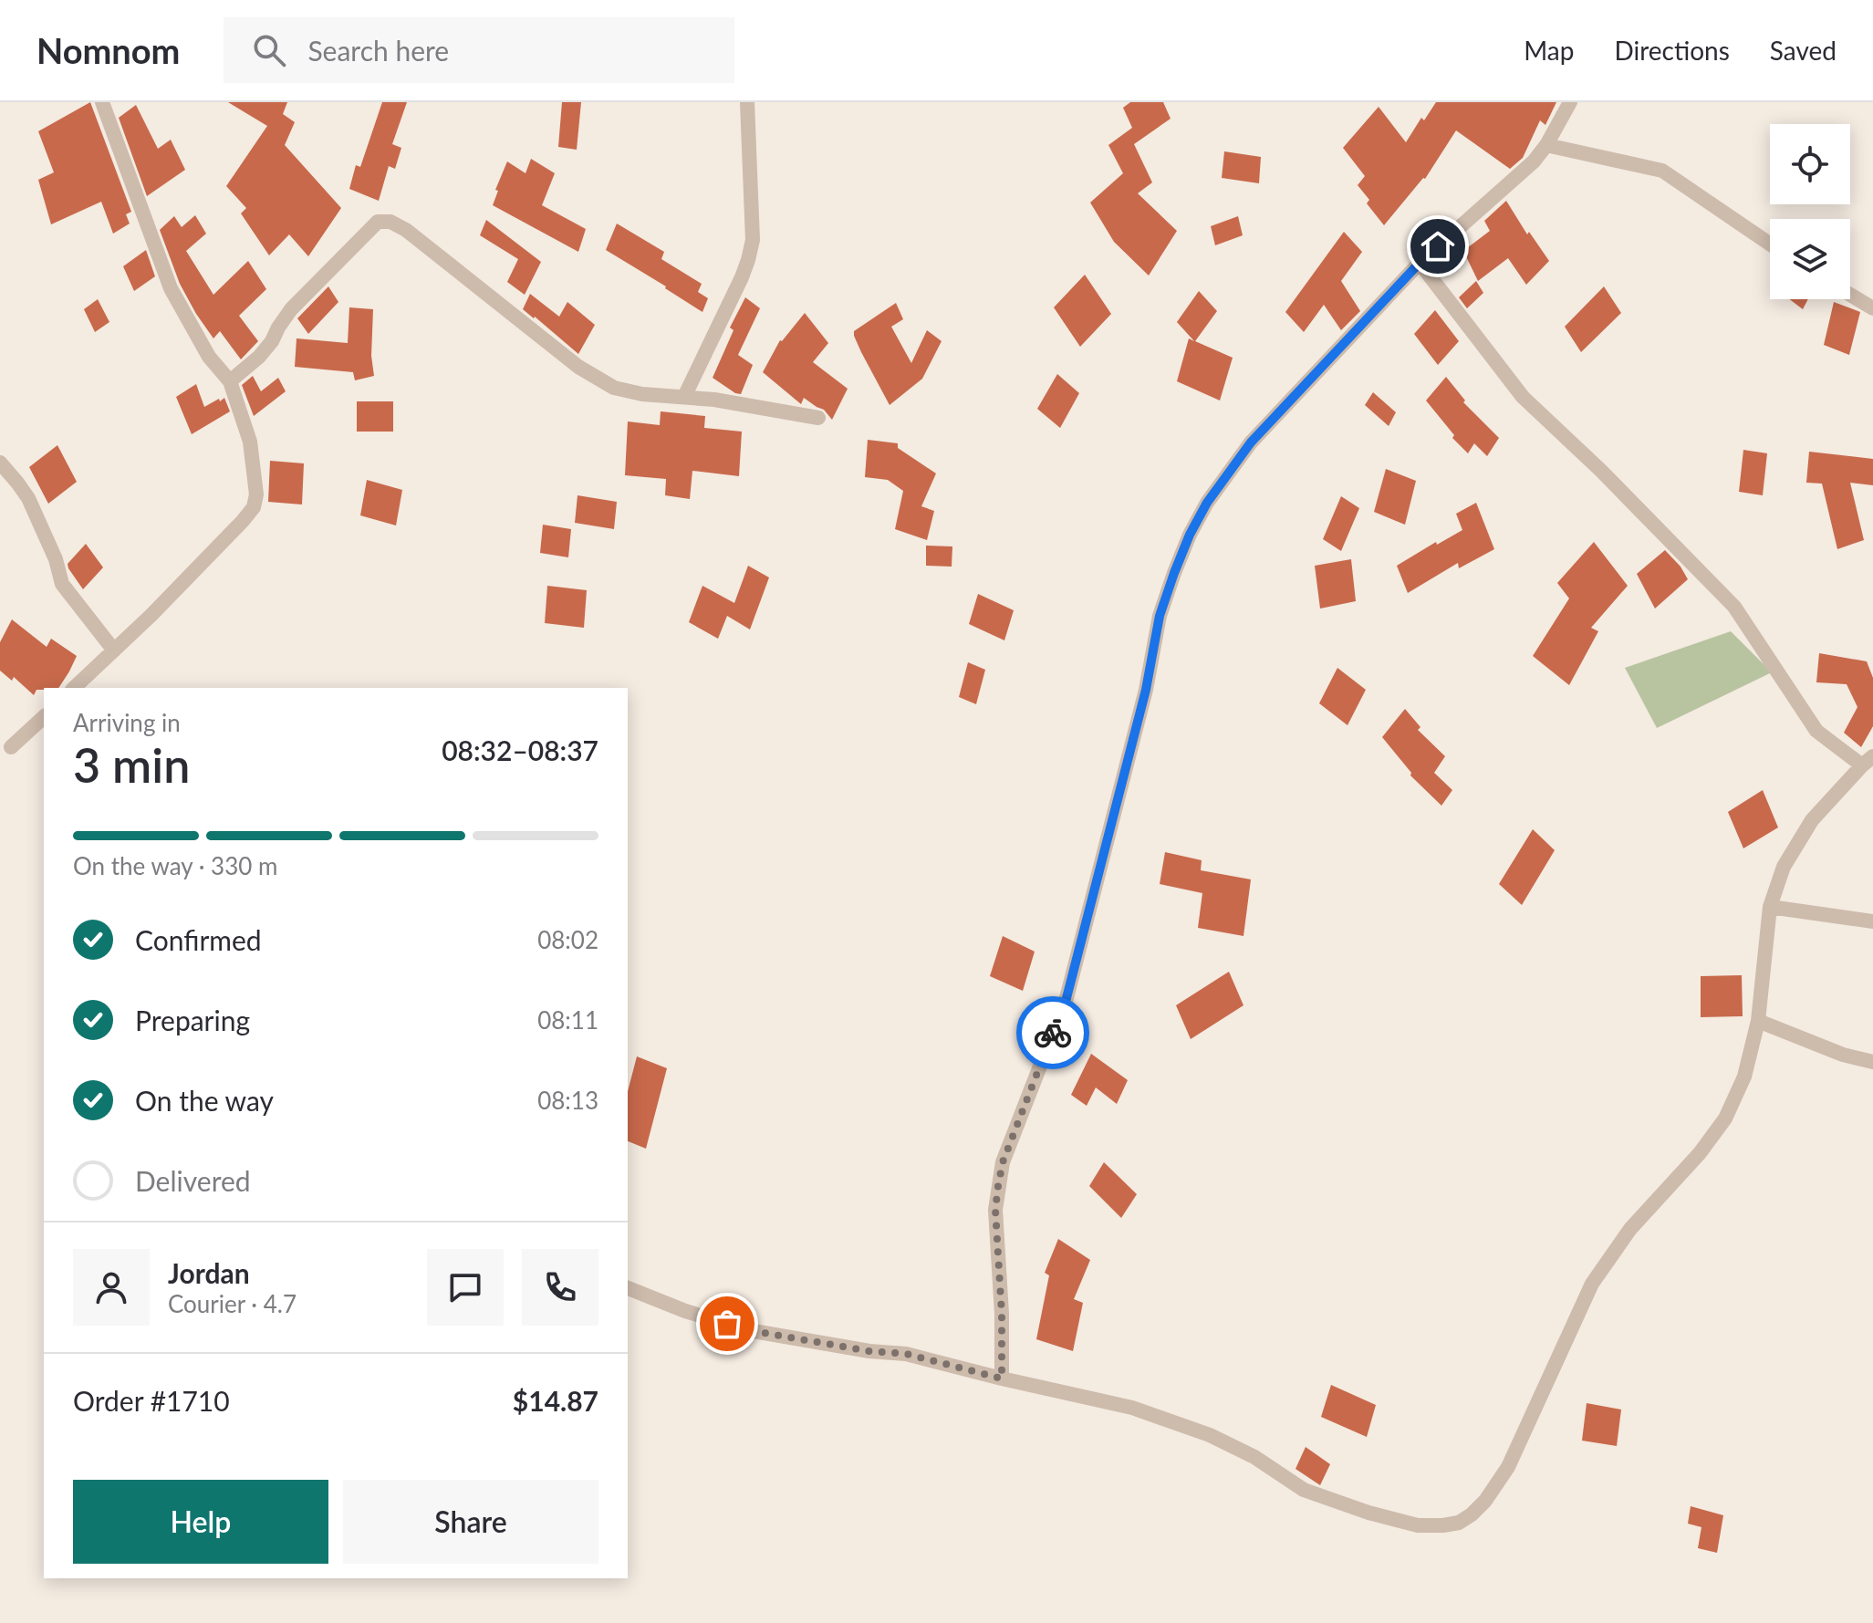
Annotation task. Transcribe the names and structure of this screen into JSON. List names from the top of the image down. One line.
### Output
{"page":{"header":"Nomnom","search":"Search here","nav":["Map","Directions","Saved"],"heading":["3 min","Arriving in","08:32–08:37"],"panel":["Jordan","Courier · 4.7","Order #1710","$14.87"],"bar":"On the way · 330 m","list":[["Confirmed","08:02"],["Preparing","08:11"],["On the way","08:13"],"Delivered"],"buttons":["Help","Share"]}}
